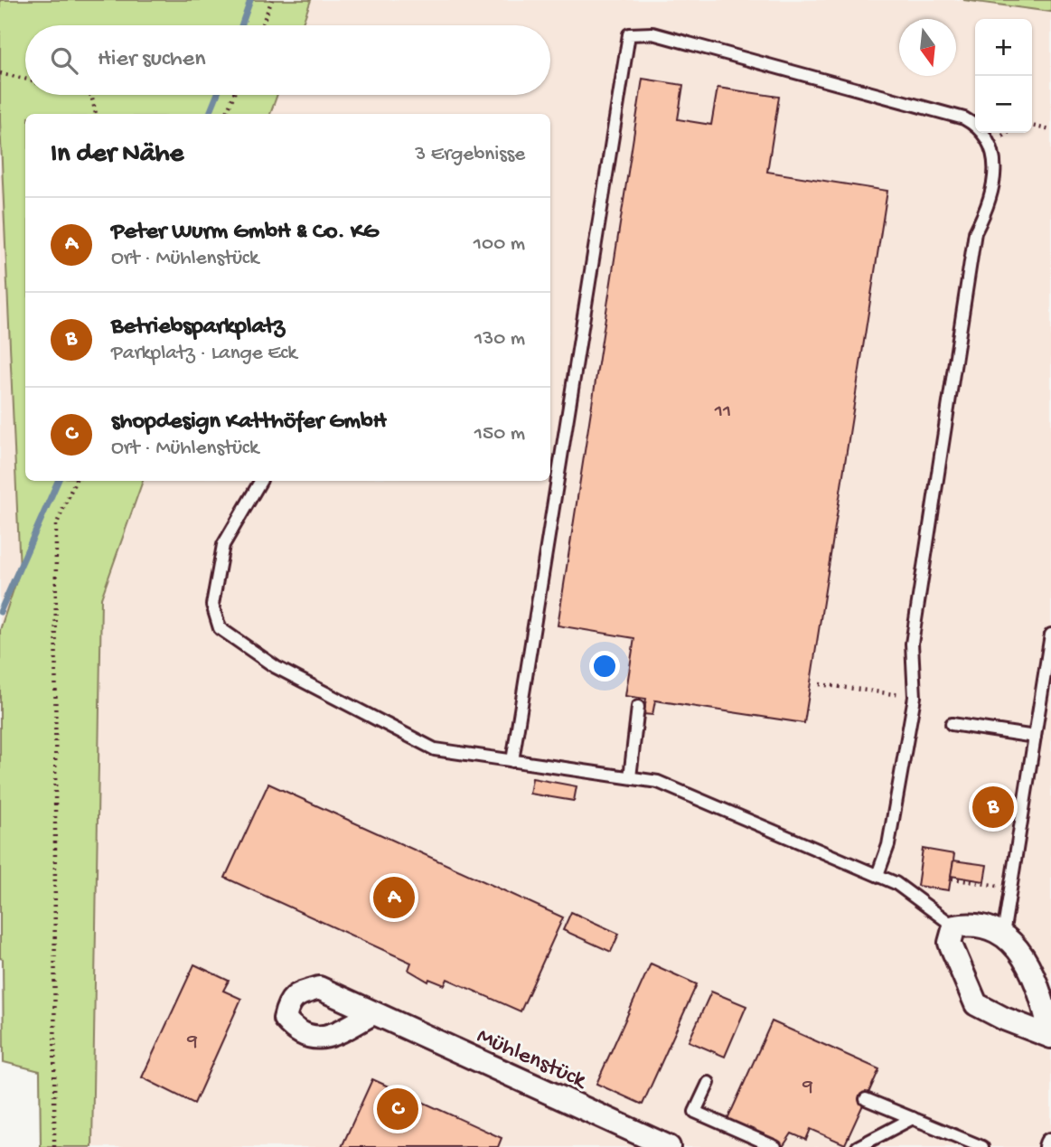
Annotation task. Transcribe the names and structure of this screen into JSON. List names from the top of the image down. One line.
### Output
{"streets":{"street":["Mühlenstück"]},"house_numbers":["11","9","9"],"north":"bottom","page":{"map_buttons":["+","−"],"search":"Hier suchen","heading":["In der Nähe","3 Ergebnisse"],"list":[{"mark":"A","name":"Peter Wurm GmbH & Co. KG","note":"Ort · Mühlenstück","value":"100 m"},{"mark":"B","name":"Betriebsparkplatz","note":"Parkplatz · Lange Eck","value":"130 m"},{"mark":"C","name":"shopdesign Katthöfer GmbH","note":"Ort · Mühlenstück","value":"150 m"}],"pins":["B","A","C"]}}
